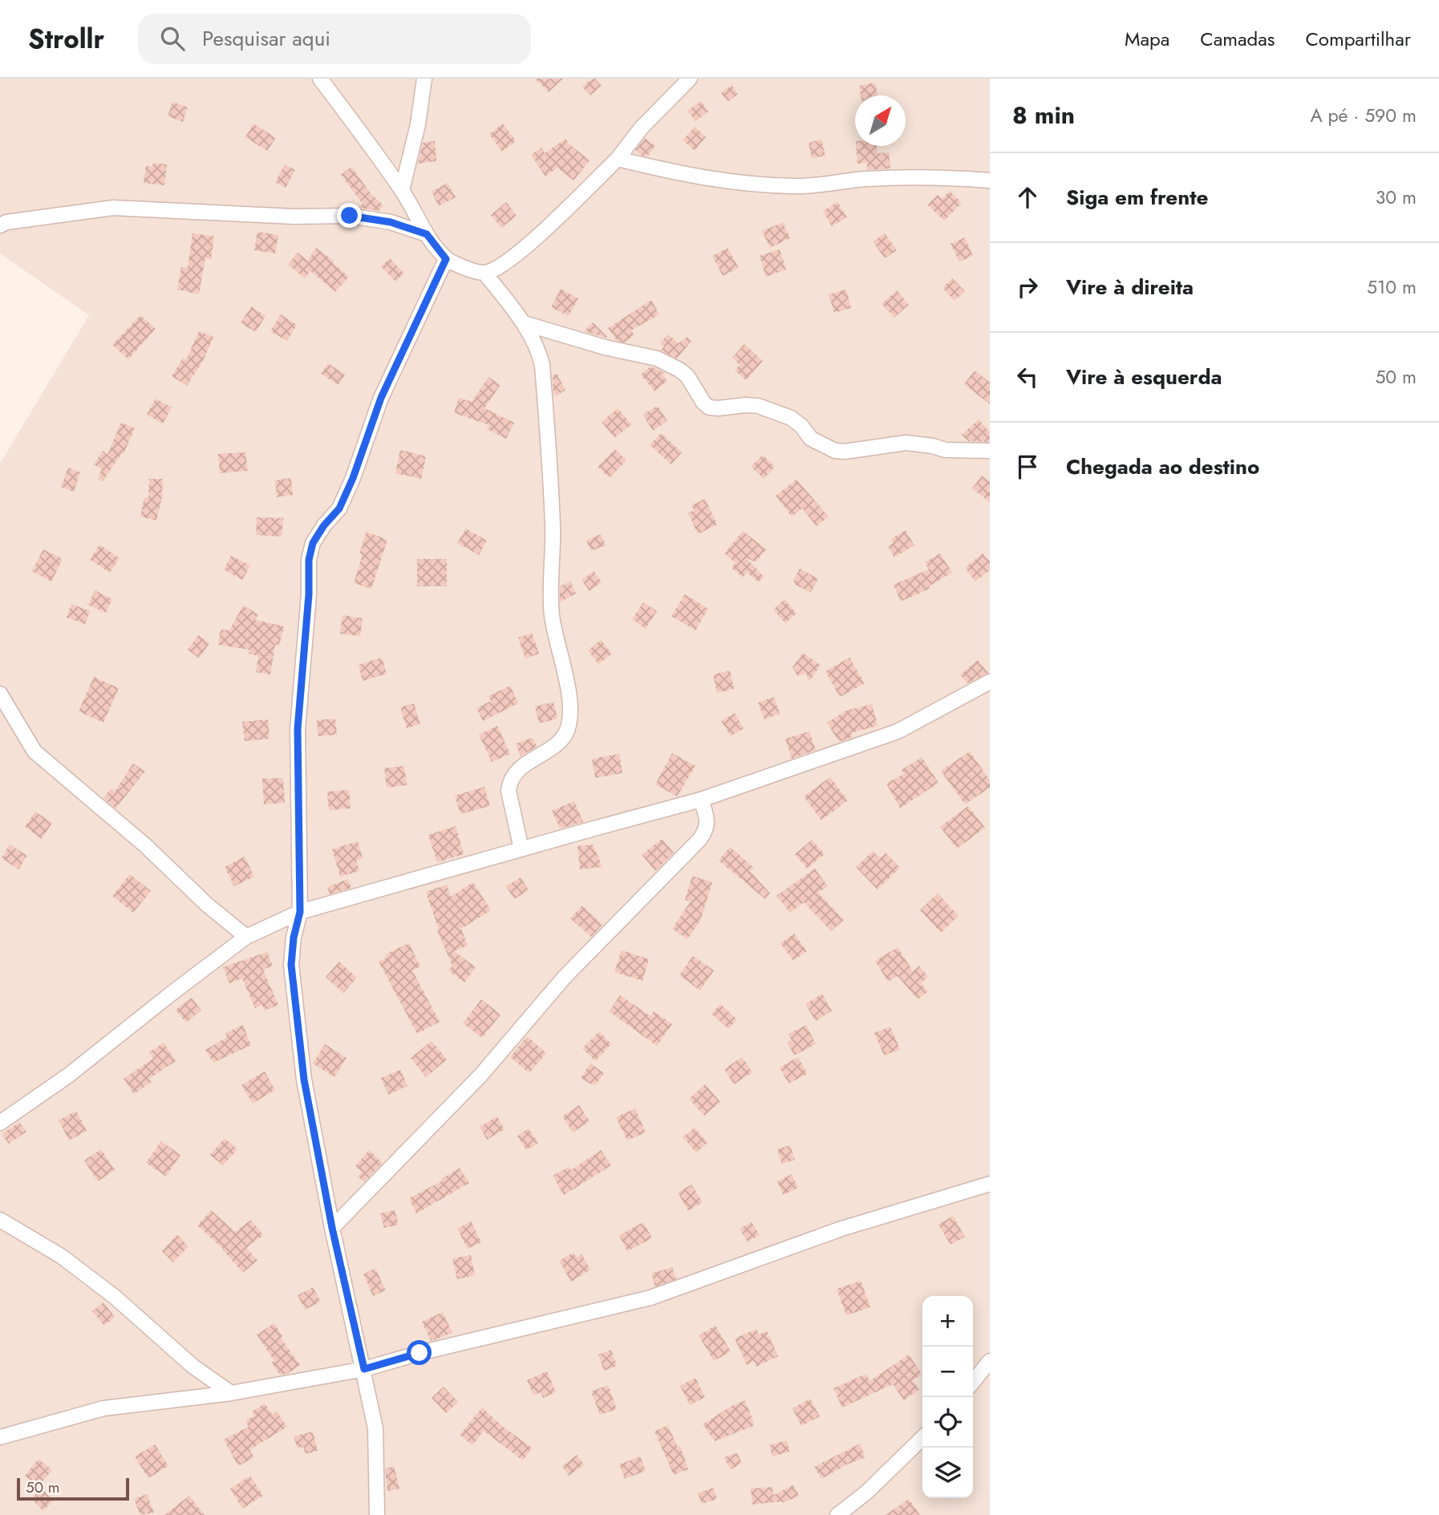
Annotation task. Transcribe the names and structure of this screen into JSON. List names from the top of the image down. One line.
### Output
{"scale_bar":"50 m","north":"top right","page":{"header":"Strollr","search":"Pesquisar aqui","nav":["Mapa","Camadas","Compartilhar"],"heading":["8 min","A pé · 590 m"],"list":[["Siga em frente","30 m"],["Vire à direita","510 m"],["Vire à esquerda","50 m"],"Chegada ao destino"],"map_buttons":["+","−"],"scale":"50 m"}}
